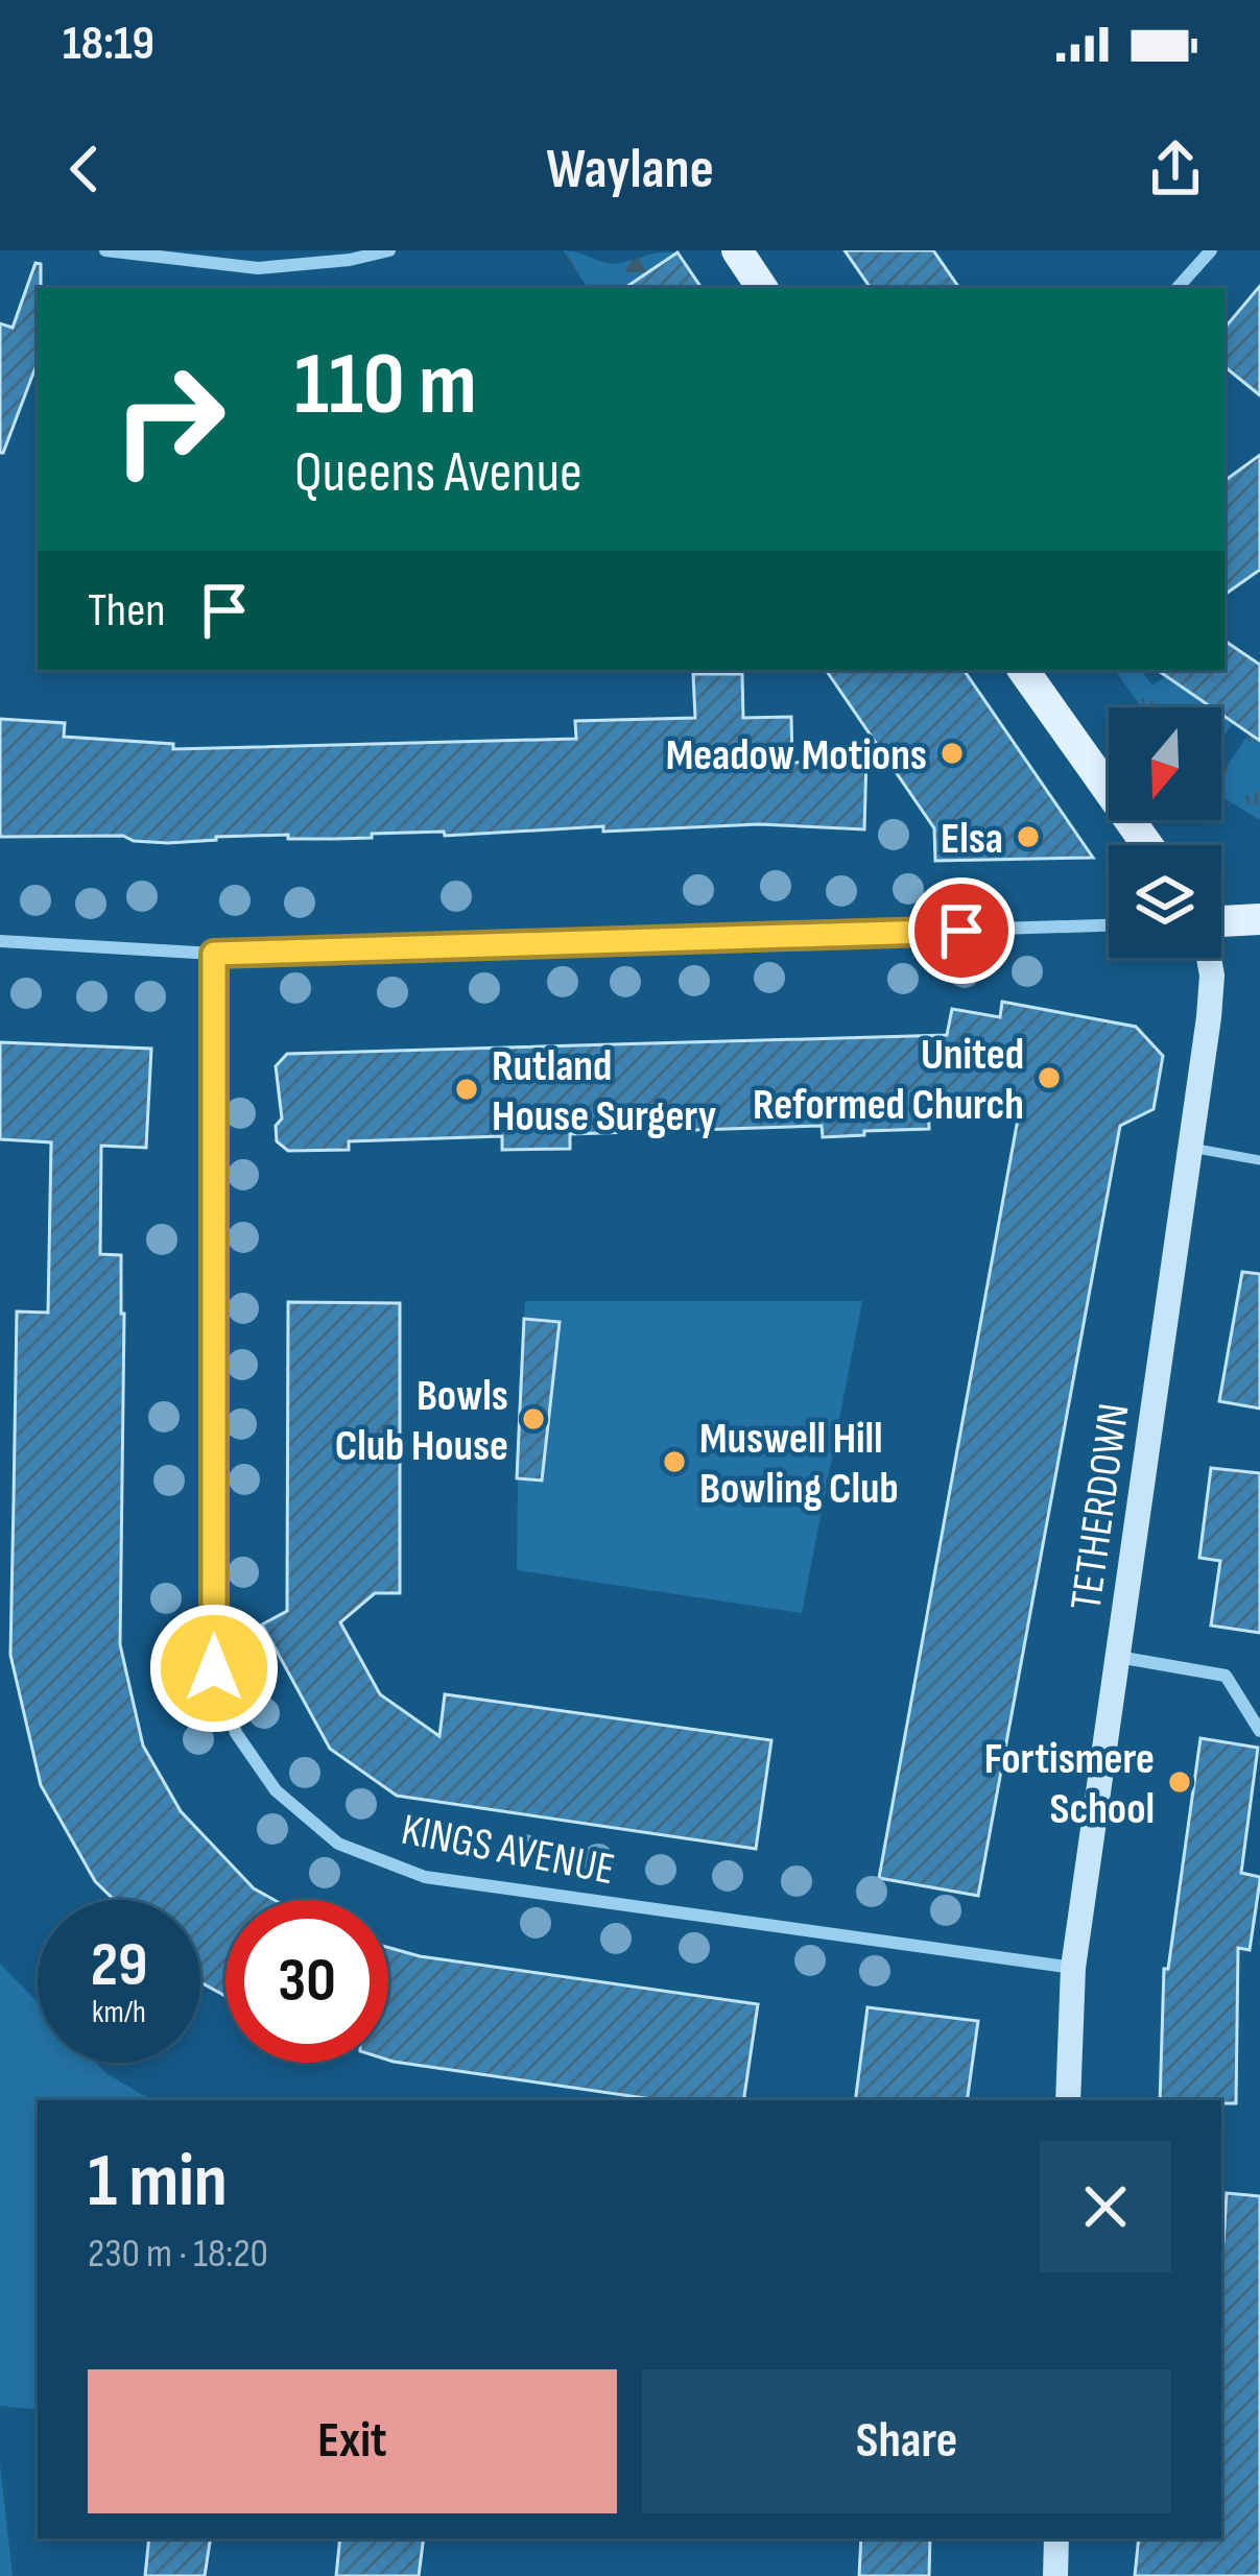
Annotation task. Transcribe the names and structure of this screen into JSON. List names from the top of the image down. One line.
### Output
{"streets":{"street":["TETHERDOWN","KINGS AVENUE"]},"crossings":[["TETHERDOWN","KINGS AVENUE"]],"places":["Meadow Motions","Elsa","United Reformed Church","Rutland House Surgery","Bowls Club House","Muswell Hill Bowling Club","Fortismere School"],"north":"bottom","page":{"status":"18:19","header":"Waylane","turn":["110 m","Queens Avenue"],"then":"Then","speed":"29 km/h","limit":"30","heading":["1 min","230 m · 18:20"],"buttons":["Exit","Share"]}}
